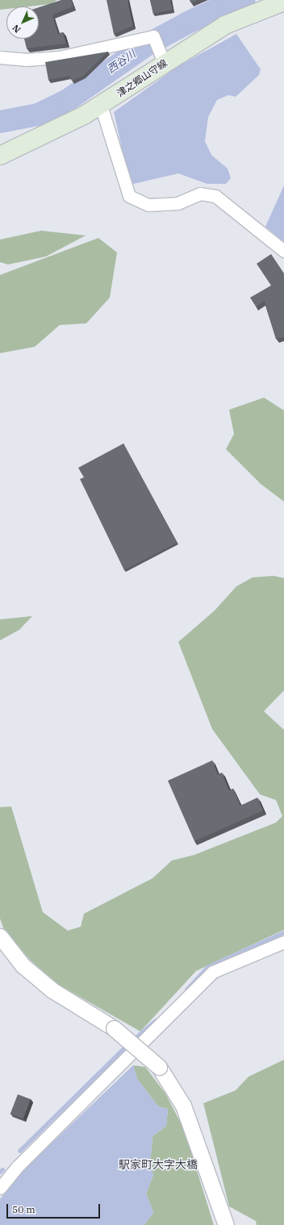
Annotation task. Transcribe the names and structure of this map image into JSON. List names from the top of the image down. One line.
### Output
{"streets":{"main road":["津之郷山守線"]},"districts":["駅家町大字大橋"],"water":["西谷川"],"scale_bar":"50 m","north":"bottom left"}
